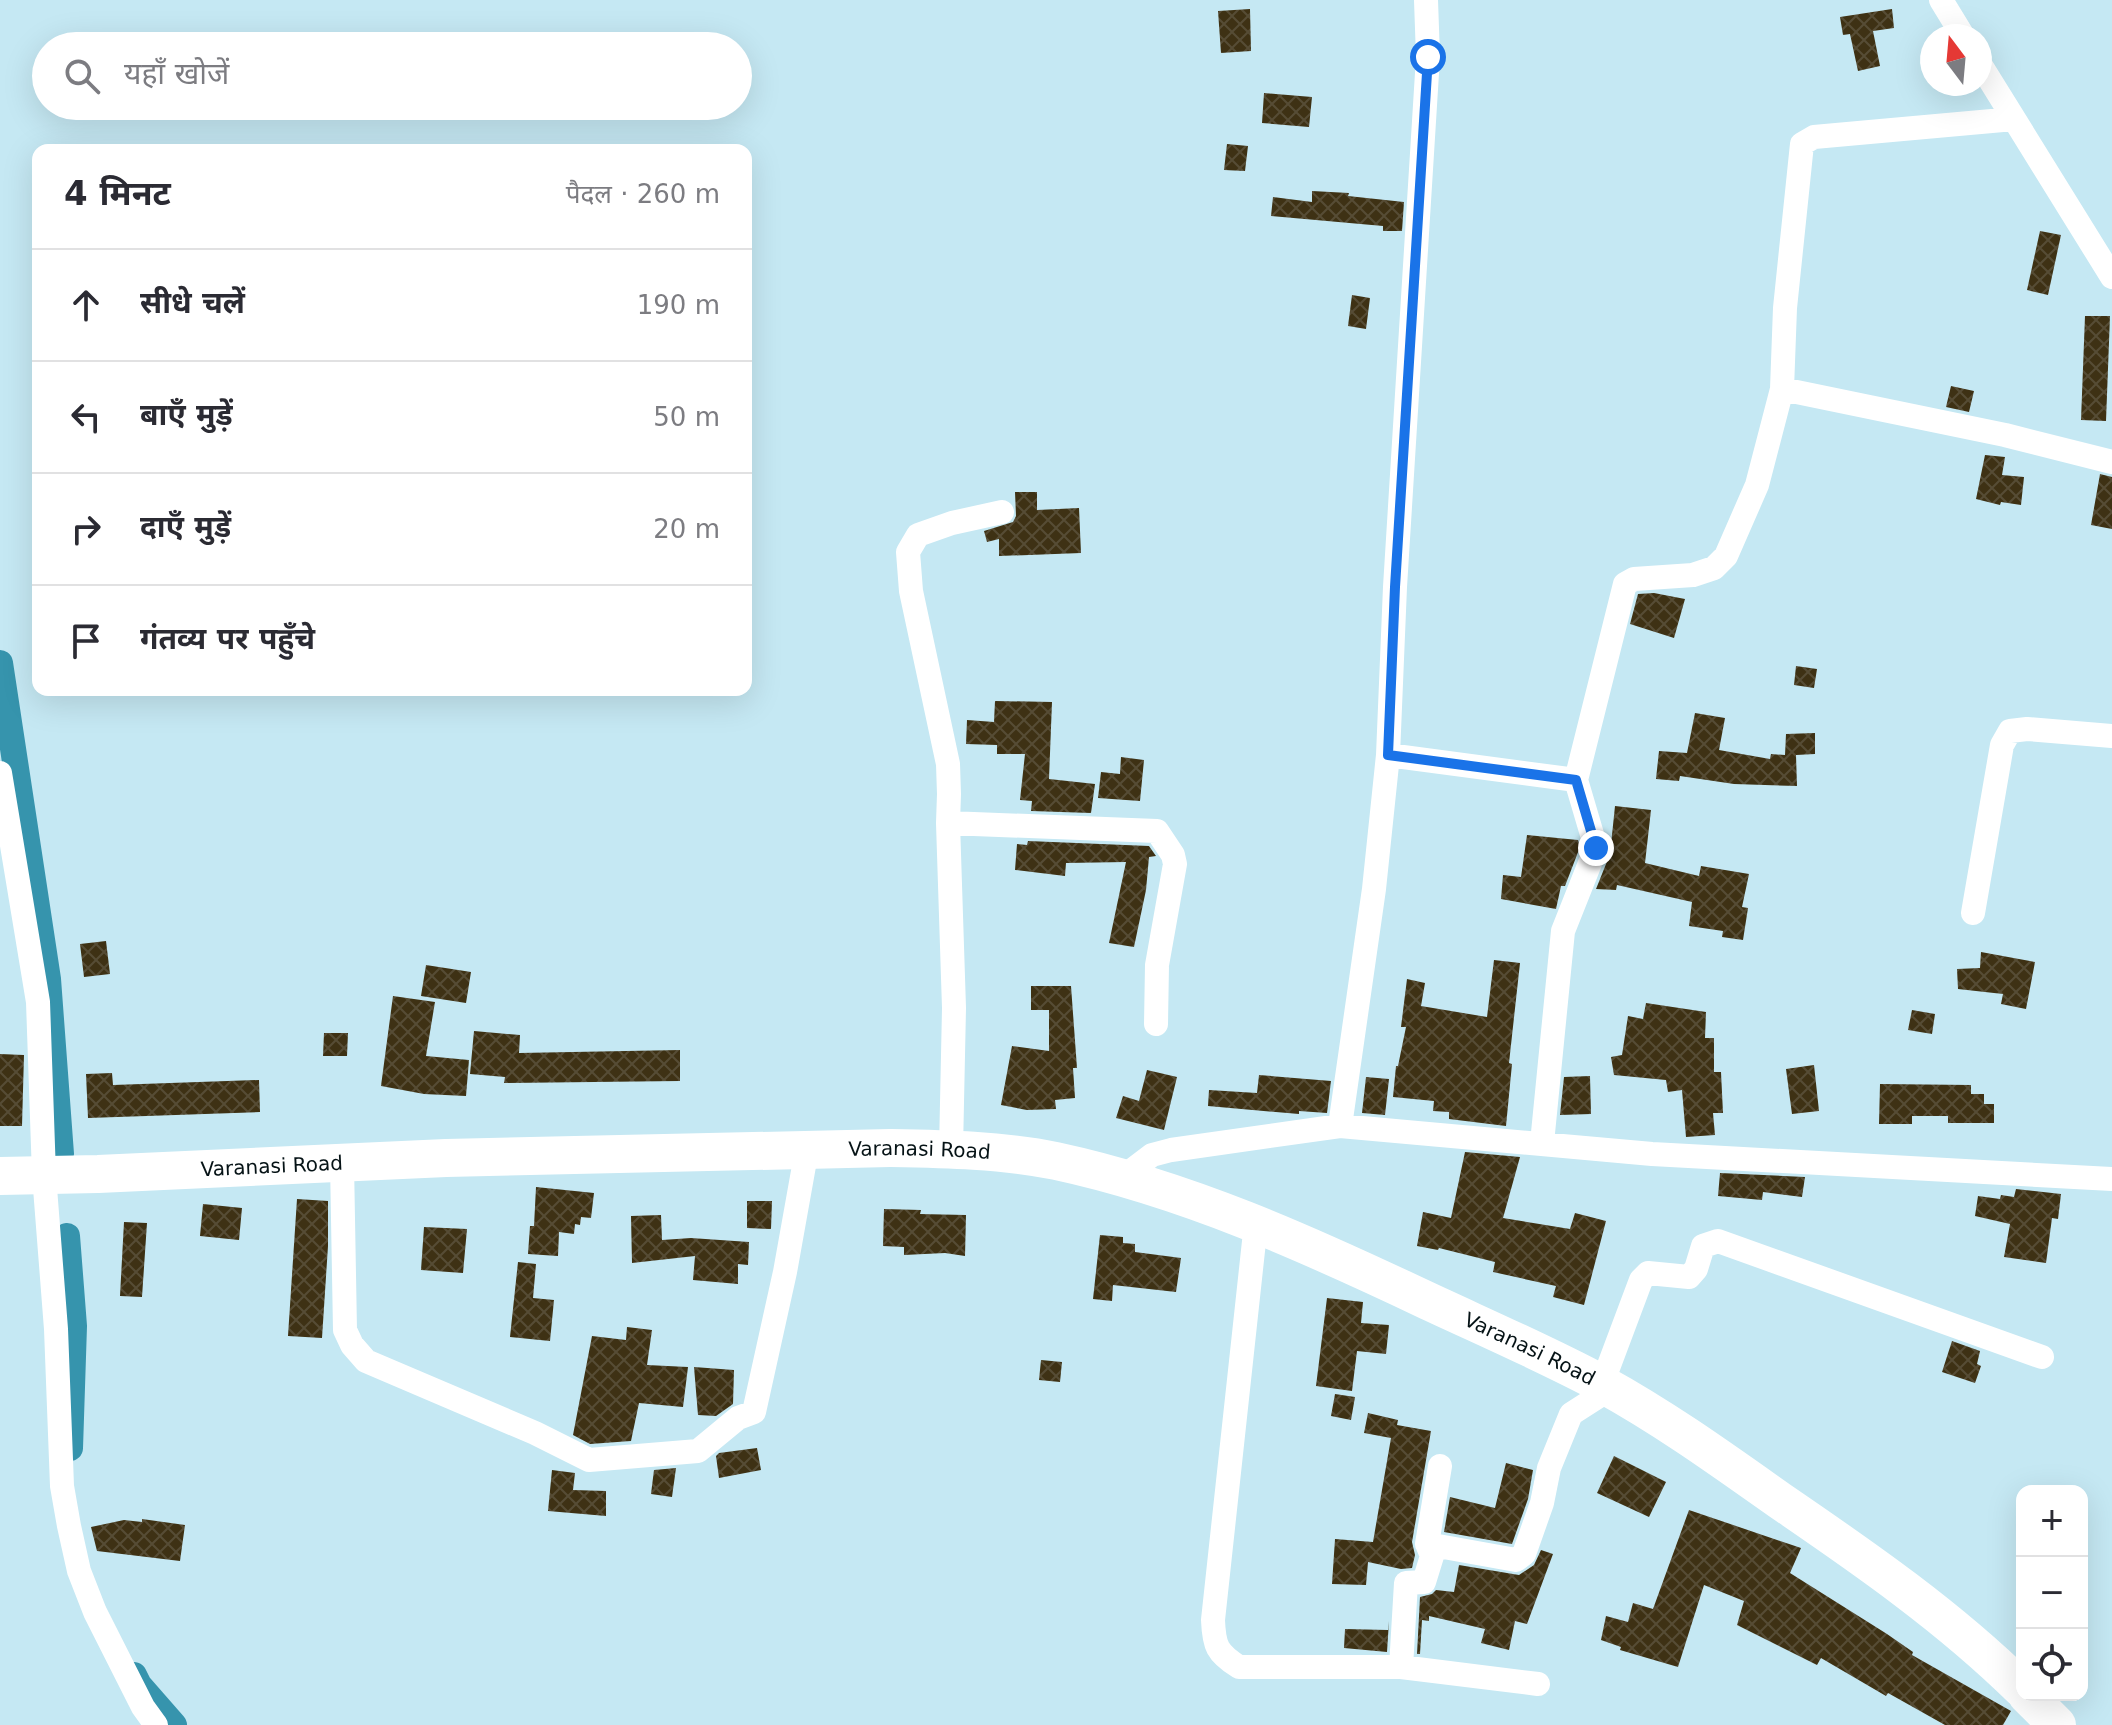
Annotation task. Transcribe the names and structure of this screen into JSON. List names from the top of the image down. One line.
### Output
{"streets":{"highway":["Varanasi Road"]},"north":"top","page":{"search":"यहाँ खोजें","heading":["4 मिनट","पैदल · 260 m"],"list":[["सीधे चलें","190 m"],["बाएँ मुड़ें","50 m"],["दाएँ मुड़ें","20 m"],"गंतव्य पर पहुँचे"],"map_buttons":["+","−"]}}
